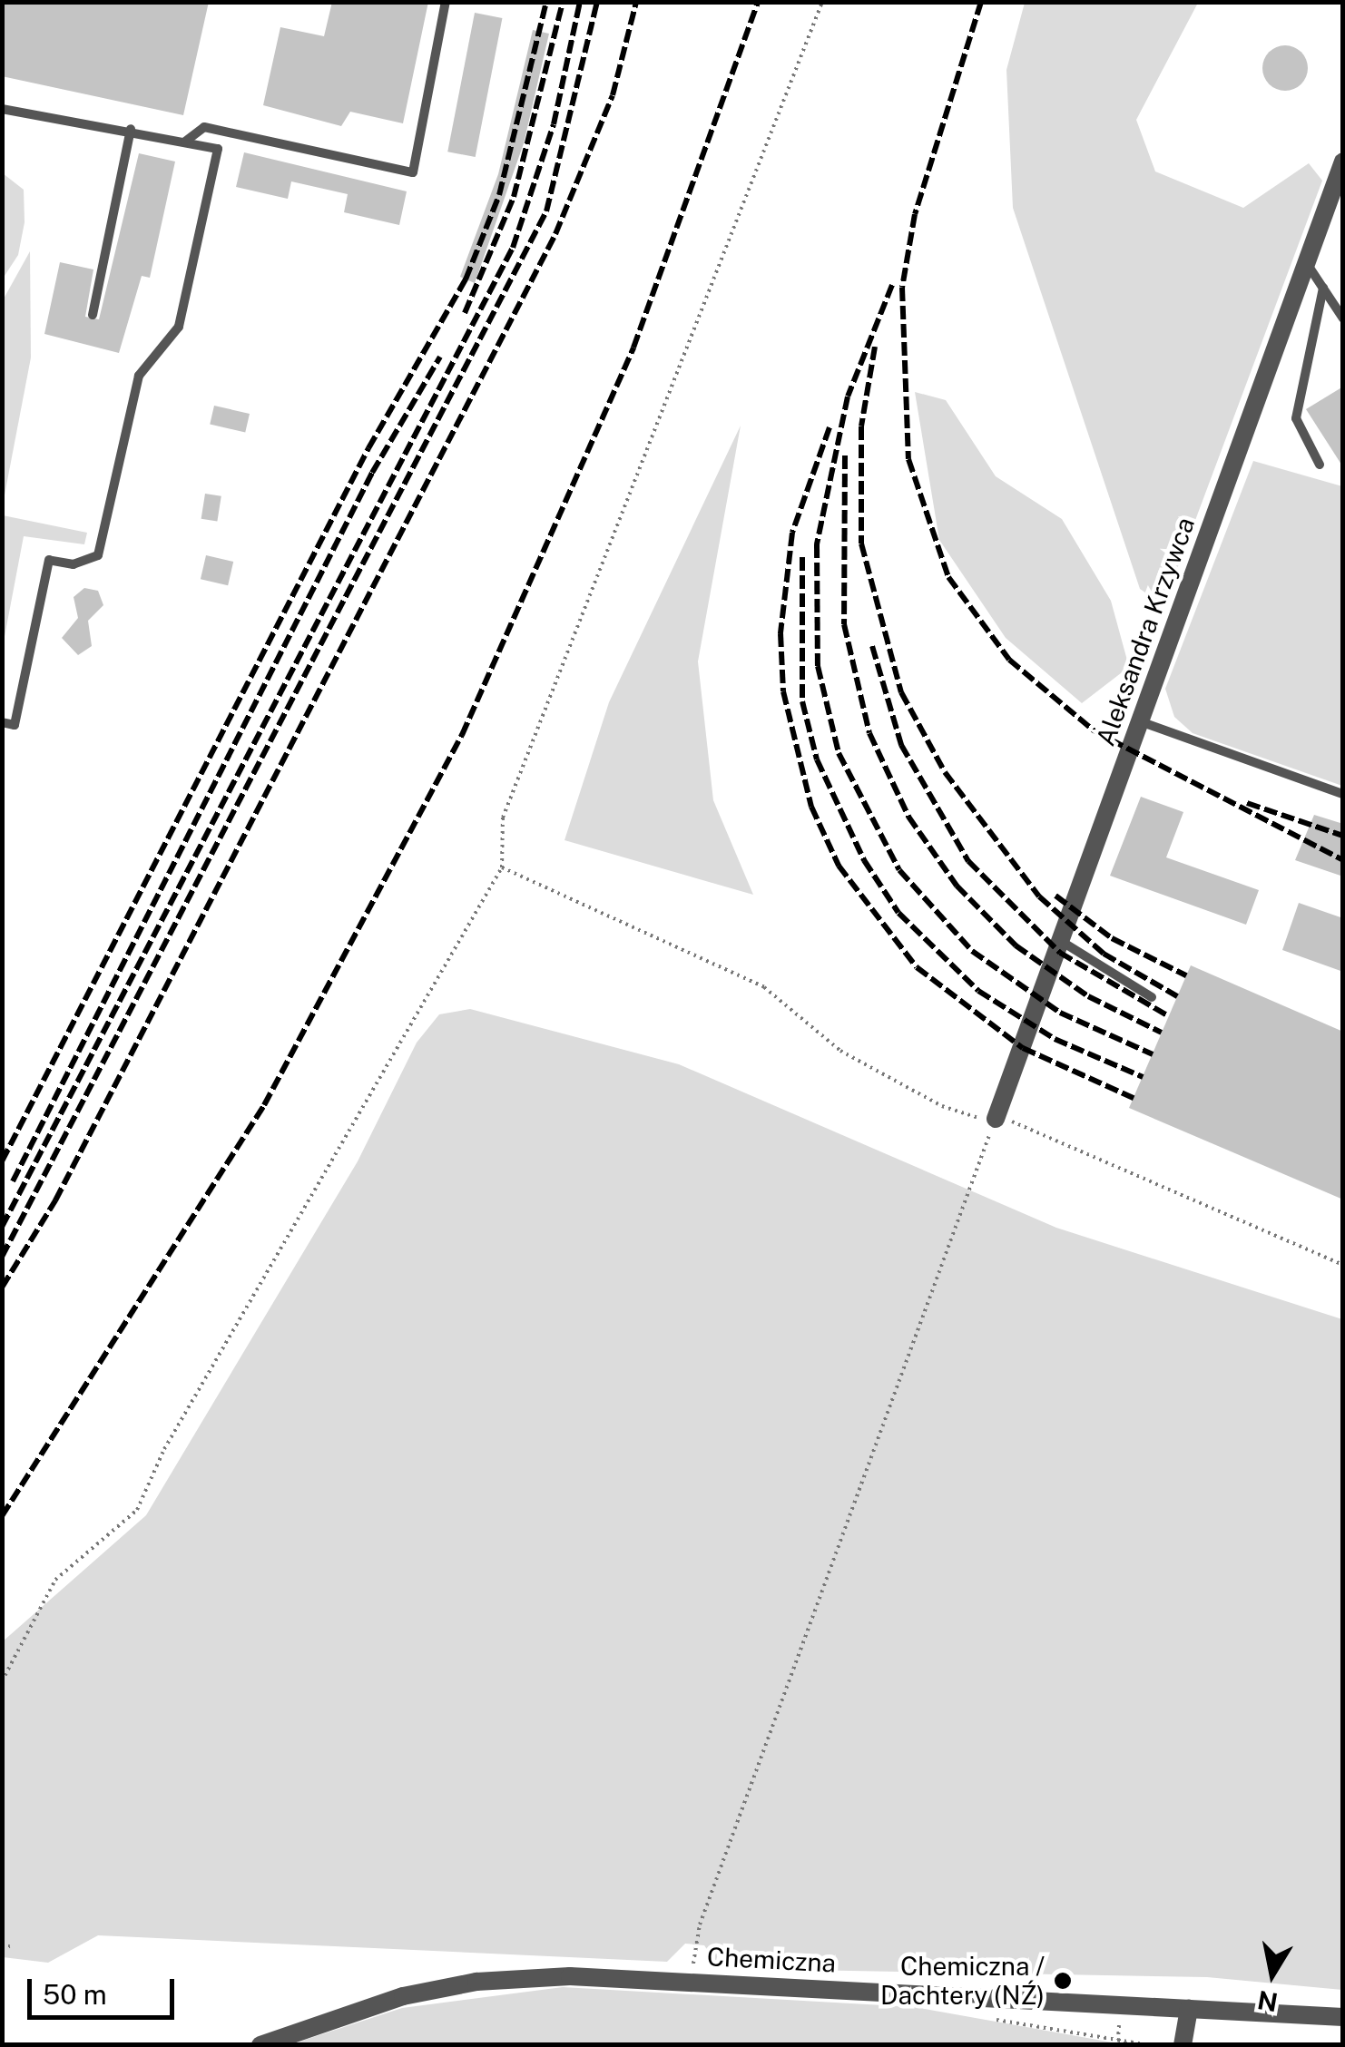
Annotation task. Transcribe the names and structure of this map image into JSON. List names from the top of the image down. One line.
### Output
{"streets":{"street":["Aleksandra Krzywca","Chemiczna"]},"places":["Chemiczna / Dachtery (NŹ)"],"scale_bar":"50 m","north":"bottom"}
